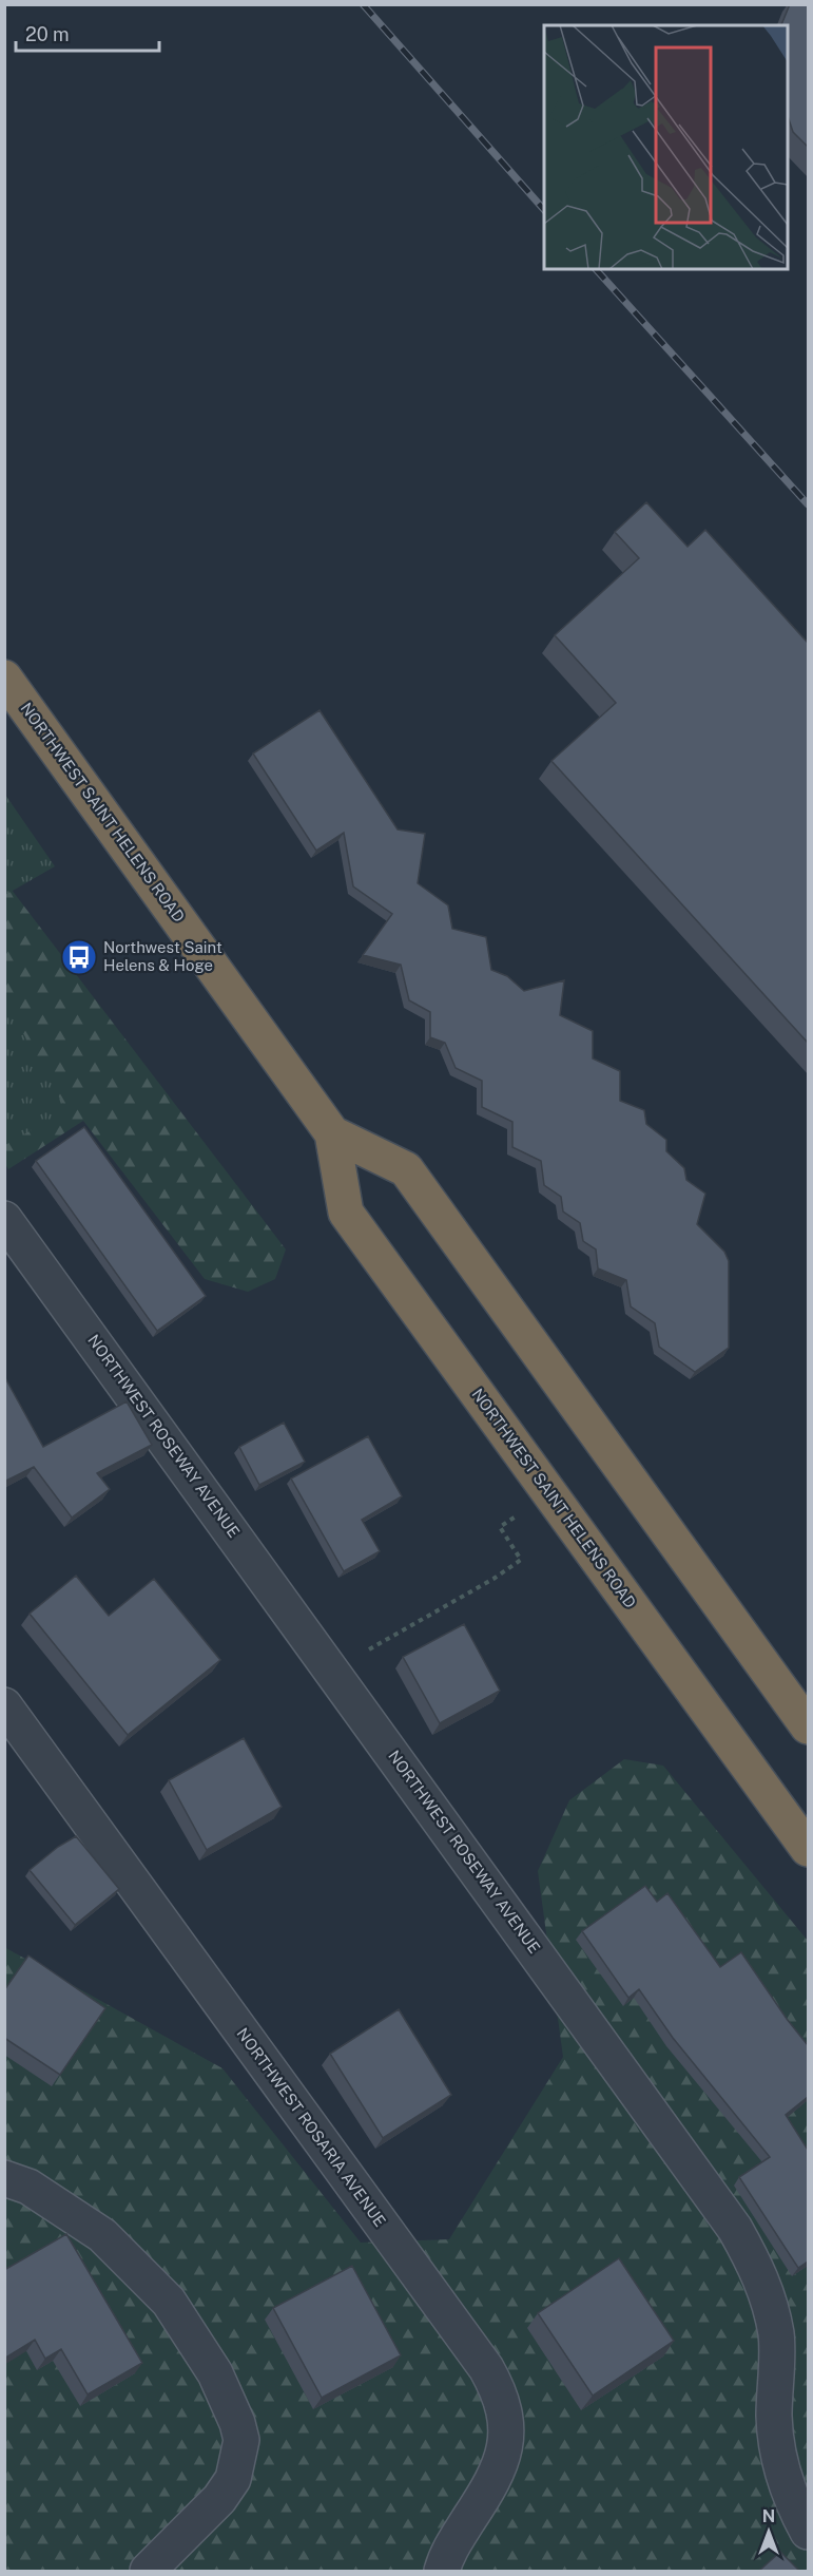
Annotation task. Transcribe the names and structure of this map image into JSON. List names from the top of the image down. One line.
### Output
{"streets":{"highway":["NORTHWEST SAINT HELENS ROAD"],"street":["NORTHWEST ROSEWAY AVENUE","NORTHWEST ROSARIA AVENUE"]},"places":{"bus stop":["Northwest Saint Helens & Hoge"]},"scale_bar":"20 m","north":"top"}
